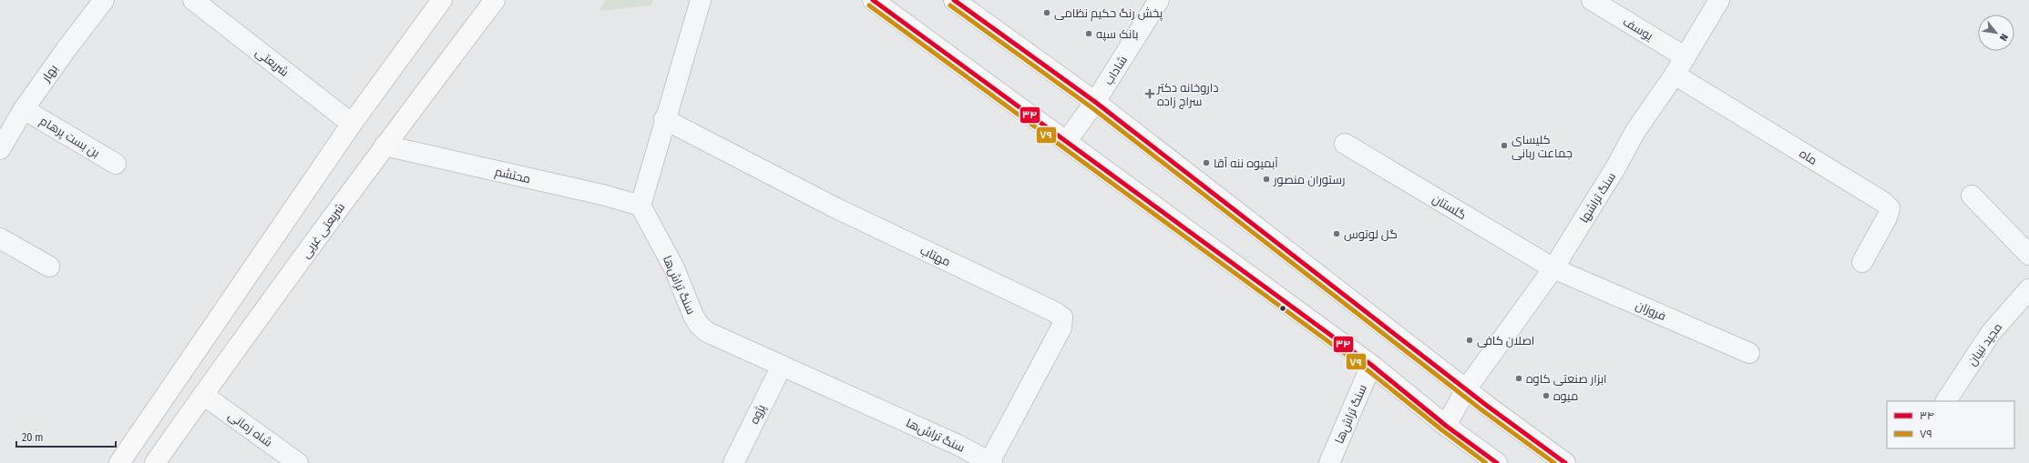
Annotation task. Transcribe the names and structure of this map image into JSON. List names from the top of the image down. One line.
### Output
{"streets":{"main road":["شریعتی غربی"],"street":["یوسف","شریعتی","شاداب","بهار","بن بست پرهام","ماه","محتشم","سنگ تراشها","گلستان","مهتاب","سنگ تراش‌ها","فروزان","مجید نبیان","پژوه","شاه زمانی"]},"crossings":[["یوسف","سنگ تراشها"],["بهار","بن بست پرهام"],["ماه","سنگ تراشها"],["محتشم","شریعتی غربی"],["محتشم","سنگ تراش‌ها"],["سنگ تراشها","گلستان"],["سنگ تراشها","فروزان"],["گلستان","فروزان"],["شریعتی غربی","شاه زمانی"],["مهتاب","سنگ تراش‌ها"],["سنگ تراش‌ها","پژوه"]],"places":{"other":["پخش رنگ حکیم نظامی","بانک سپه","کلیسای جماعت ربانی","آبمیوه ننه آقا","رستوران منصور","گل لوتوس","اصلان کافی","ابزار صنعتی کاوه","میوه"],"health":["داروخانه دکتر سراج زاده"]},"lines":["transit line ۳۴","transit line ۷۹"],"legend":["۳۴","۷۹"],"scale_bar":"20 m","north":"bottom right"}
